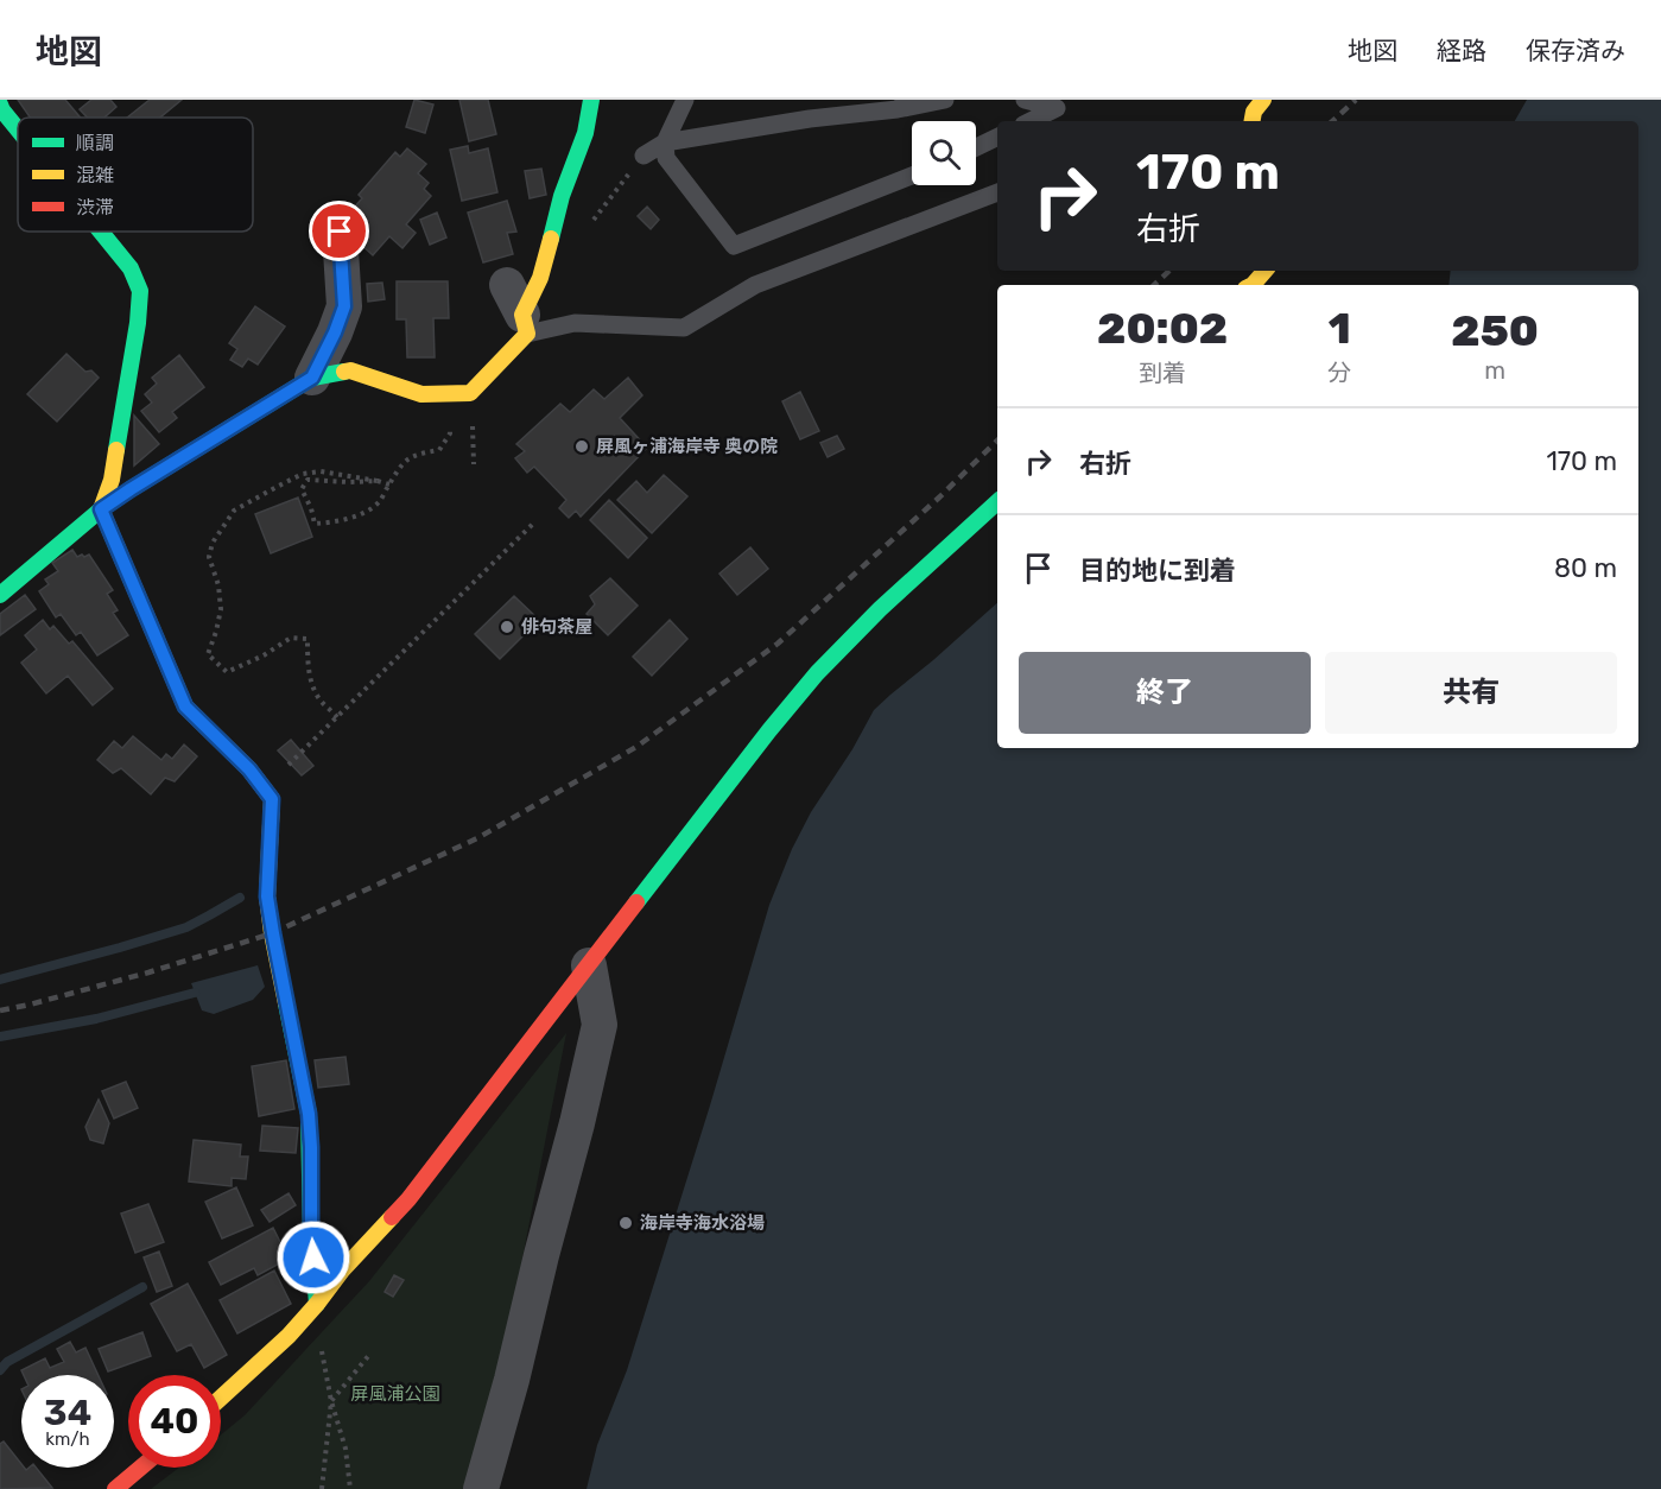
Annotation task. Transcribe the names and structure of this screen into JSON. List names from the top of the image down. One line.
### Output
{"parks":["屏風浦公園"],"places":["屏風ヶ浦海岸寺 奥の院","俳句茶屋","海岸寺海水浴場"],"legend":["順調","混雑","渋滞"],"page":{"header":"地図","nav":["地図","経路","保存済み"],"turn":["170 m","右折"],"eta":["20:02","到着","1","分","250","m"],"list":[{"name":"右折","value":"170 m"},{"name":"目的地に到着","value":"80 m"}],"buttons":["終了","共有"],"speed":"34 km/h","limit":"40"}}
